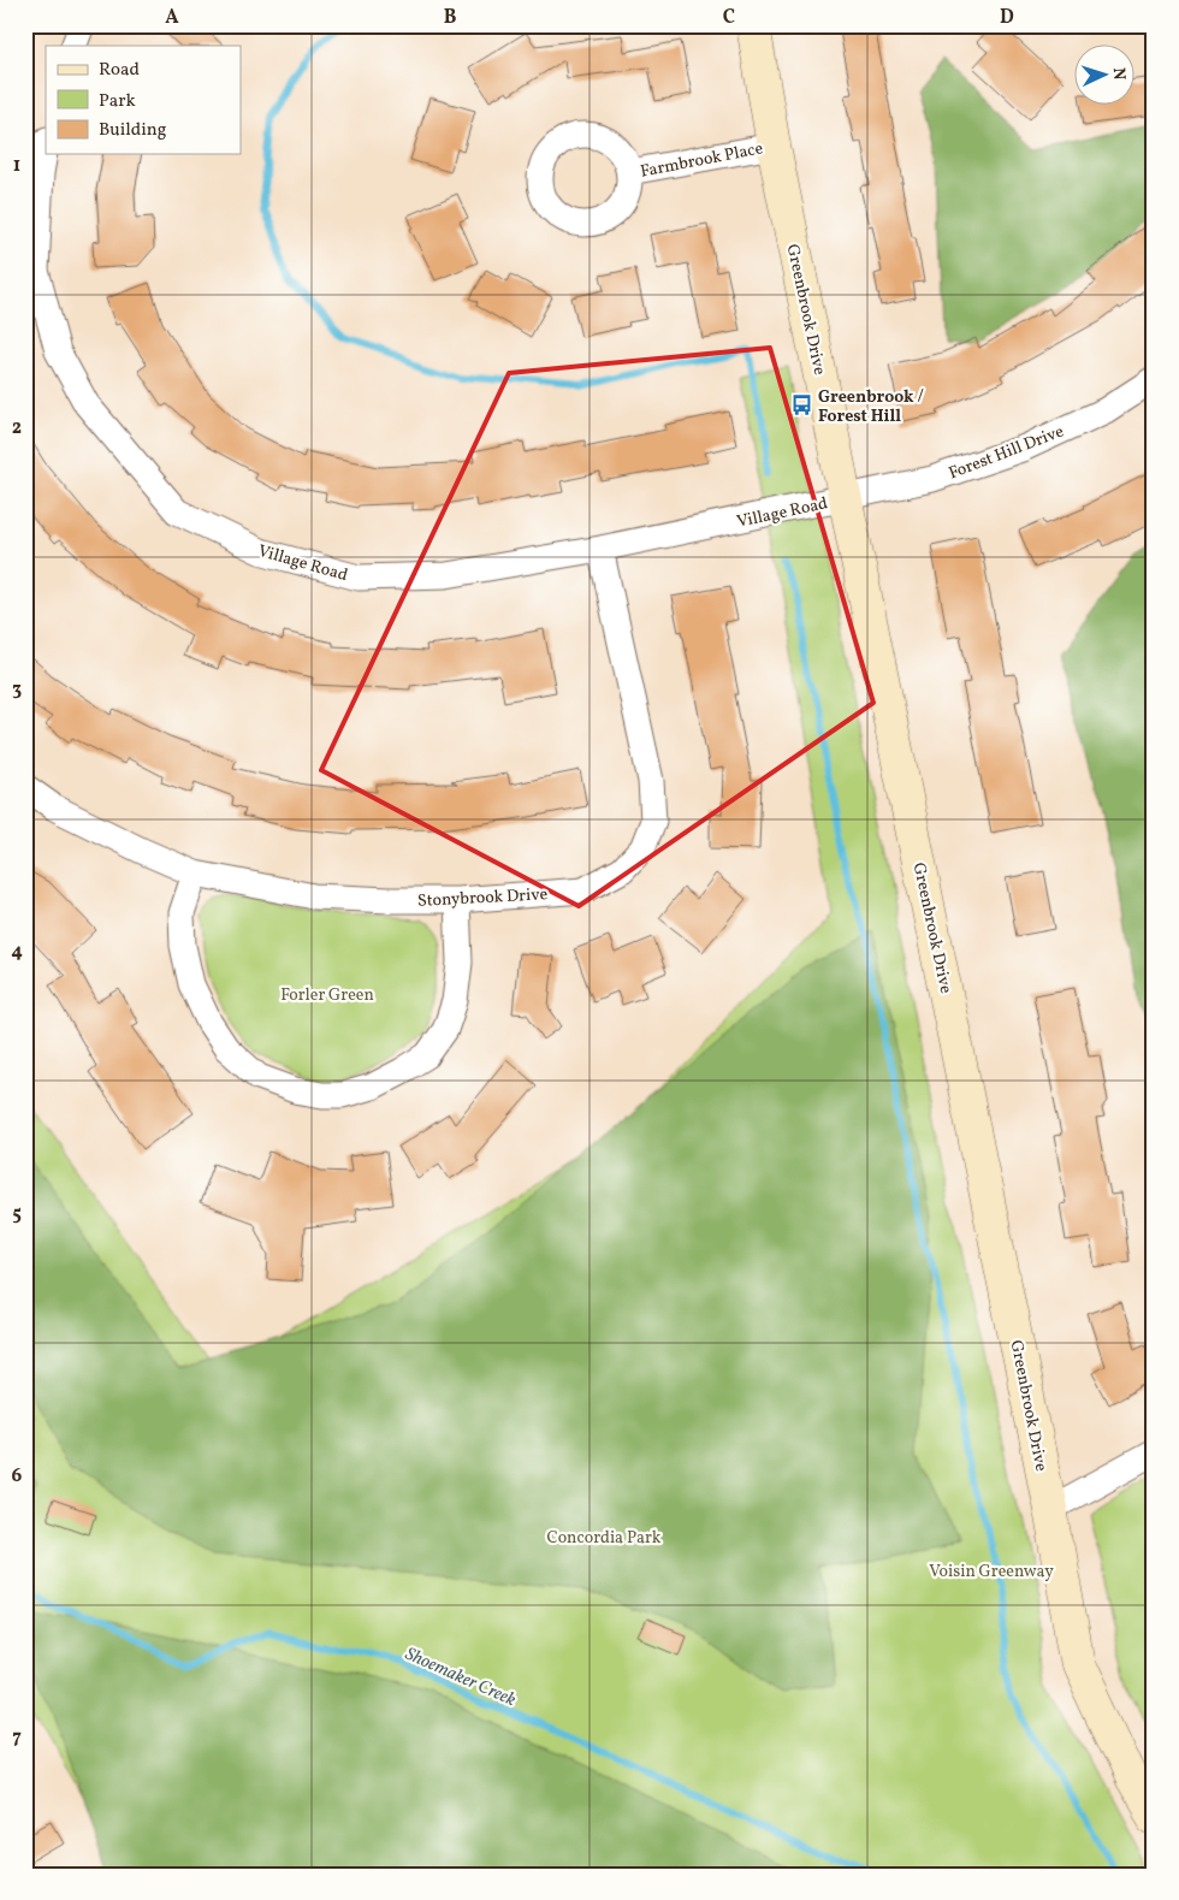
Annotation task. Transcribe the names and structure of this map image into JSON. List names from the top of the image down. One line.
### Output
{"streets":{"street":["Farmbrook Place","Greenbrook Drive","Forest Hill Drive","Village Road","Stonybrook Drive"]},"crossings":[["Farmbrook Place","Greenbrook Drive"],["Greenbrook Drive","Forest Hill Drive"],["Greenbrook Drive","Village Road"],["Forest Hill Drive","Village Road"],["Village Road","Stonybrook Drive"]],"water":["Shoemaker Creek"],"parks":["Forler Green","Concordia Park","Voisin Greenway"],"places":{"bus stop":["Greenbrook / Forest Hill"]},"legend":["Road","Park","Building"],"north":"right","grid":{"columns":["A","B","C","D"],"rows":["1","2","3","4","5","6","7"]}}
